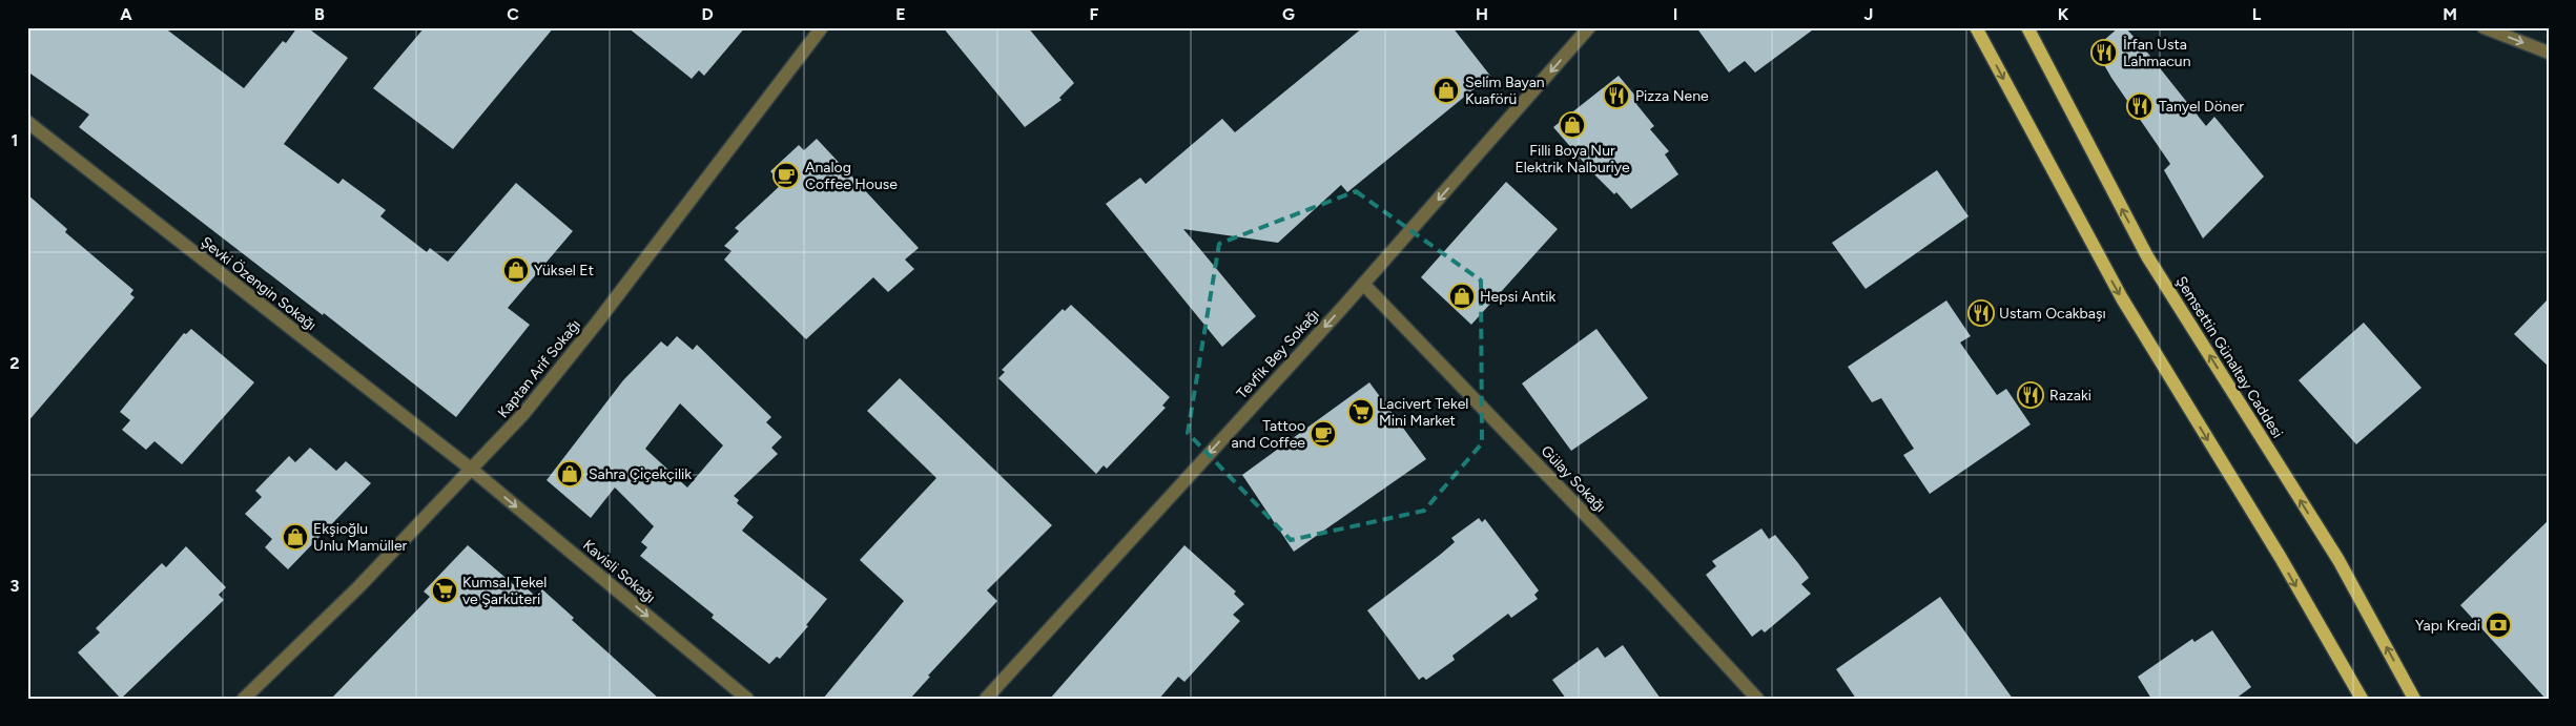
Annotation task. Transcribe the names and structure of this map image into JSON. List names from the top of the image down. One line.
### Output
{"streets":{"main road":["Şemsettin Günaltay Caddesi"],"street":["Şevki Özengin Sokağı","Tevfik Bey Sokağı","Kaptan Arif Sokağı","Gülay Sokağı","Kavisli Sokağı"]},"crossings":[["Şevki Özengin Sokağı","Kaptan Arif Sokağı"],["Şevki Özengin Sokağı","Kavisli Sokağı"],["Tevfik Bey Sokağı","Gülay Sokağı"],["Kaptan Arif Sokağı","Kavisli Sokağı"]],"one_way":["Tevfik Bey Sokağı","Kavisli Sokağı"],"places":{"restaurant":["İrfan Usta Lahmacun","Pizza Nene","Tanyel Döner","Ustam Ocakbaşı","Razaki"],"shop":["Selim Bayan Kuaförü","Filli Boya Nur Elektrik Nalburiye","Yüksel Et","Hepsi Antik","Sahra Çiçekçilik","Ekşioğlu Unlu Mamüller"],"cafe":["Analog Coffee House","Tattoo and Coffee"],"supermarket":["Lacivert Tekel Mini Market","Kumsal Tekel ve Şarküteri"],"bank":["Yapı Kredi"]},"grid":{"columns":["A","B","C","D","E","F","G","H","I","J","K","L","M"],"rows":["1","2","3"]}}
